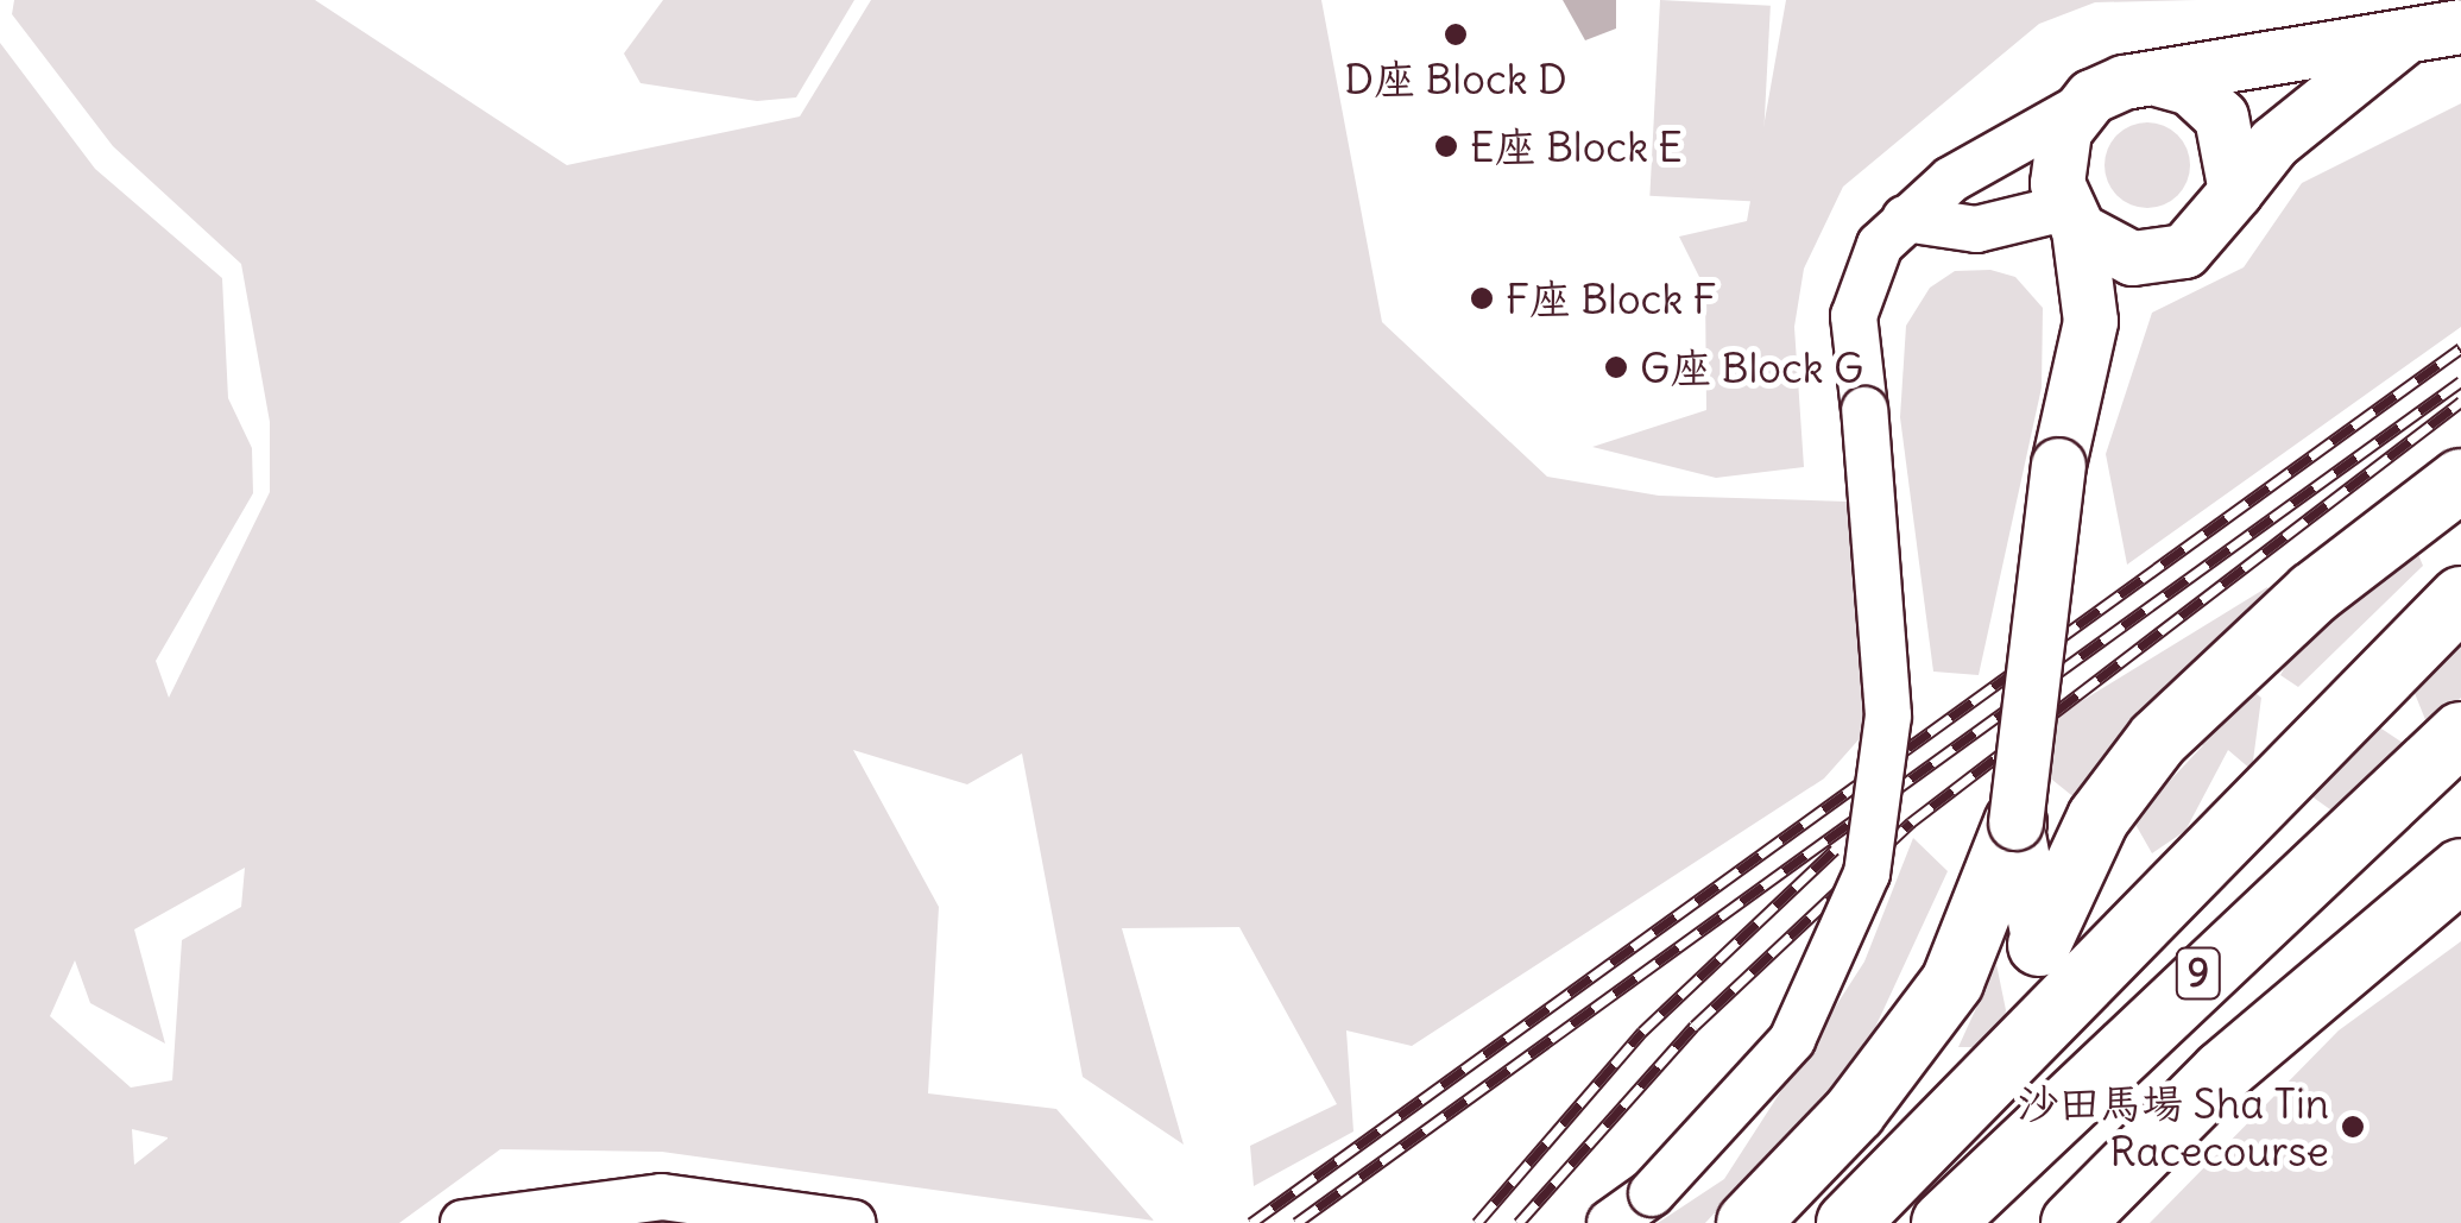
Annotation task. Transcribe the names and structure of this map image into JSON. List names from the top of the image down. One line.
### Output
{"streets":{"highway":["9"]},"places":["D座 Block D","E座 Block E","F座 Block F","G座 Block G","沙田馬場 Sha Tin Racecourse"]}
